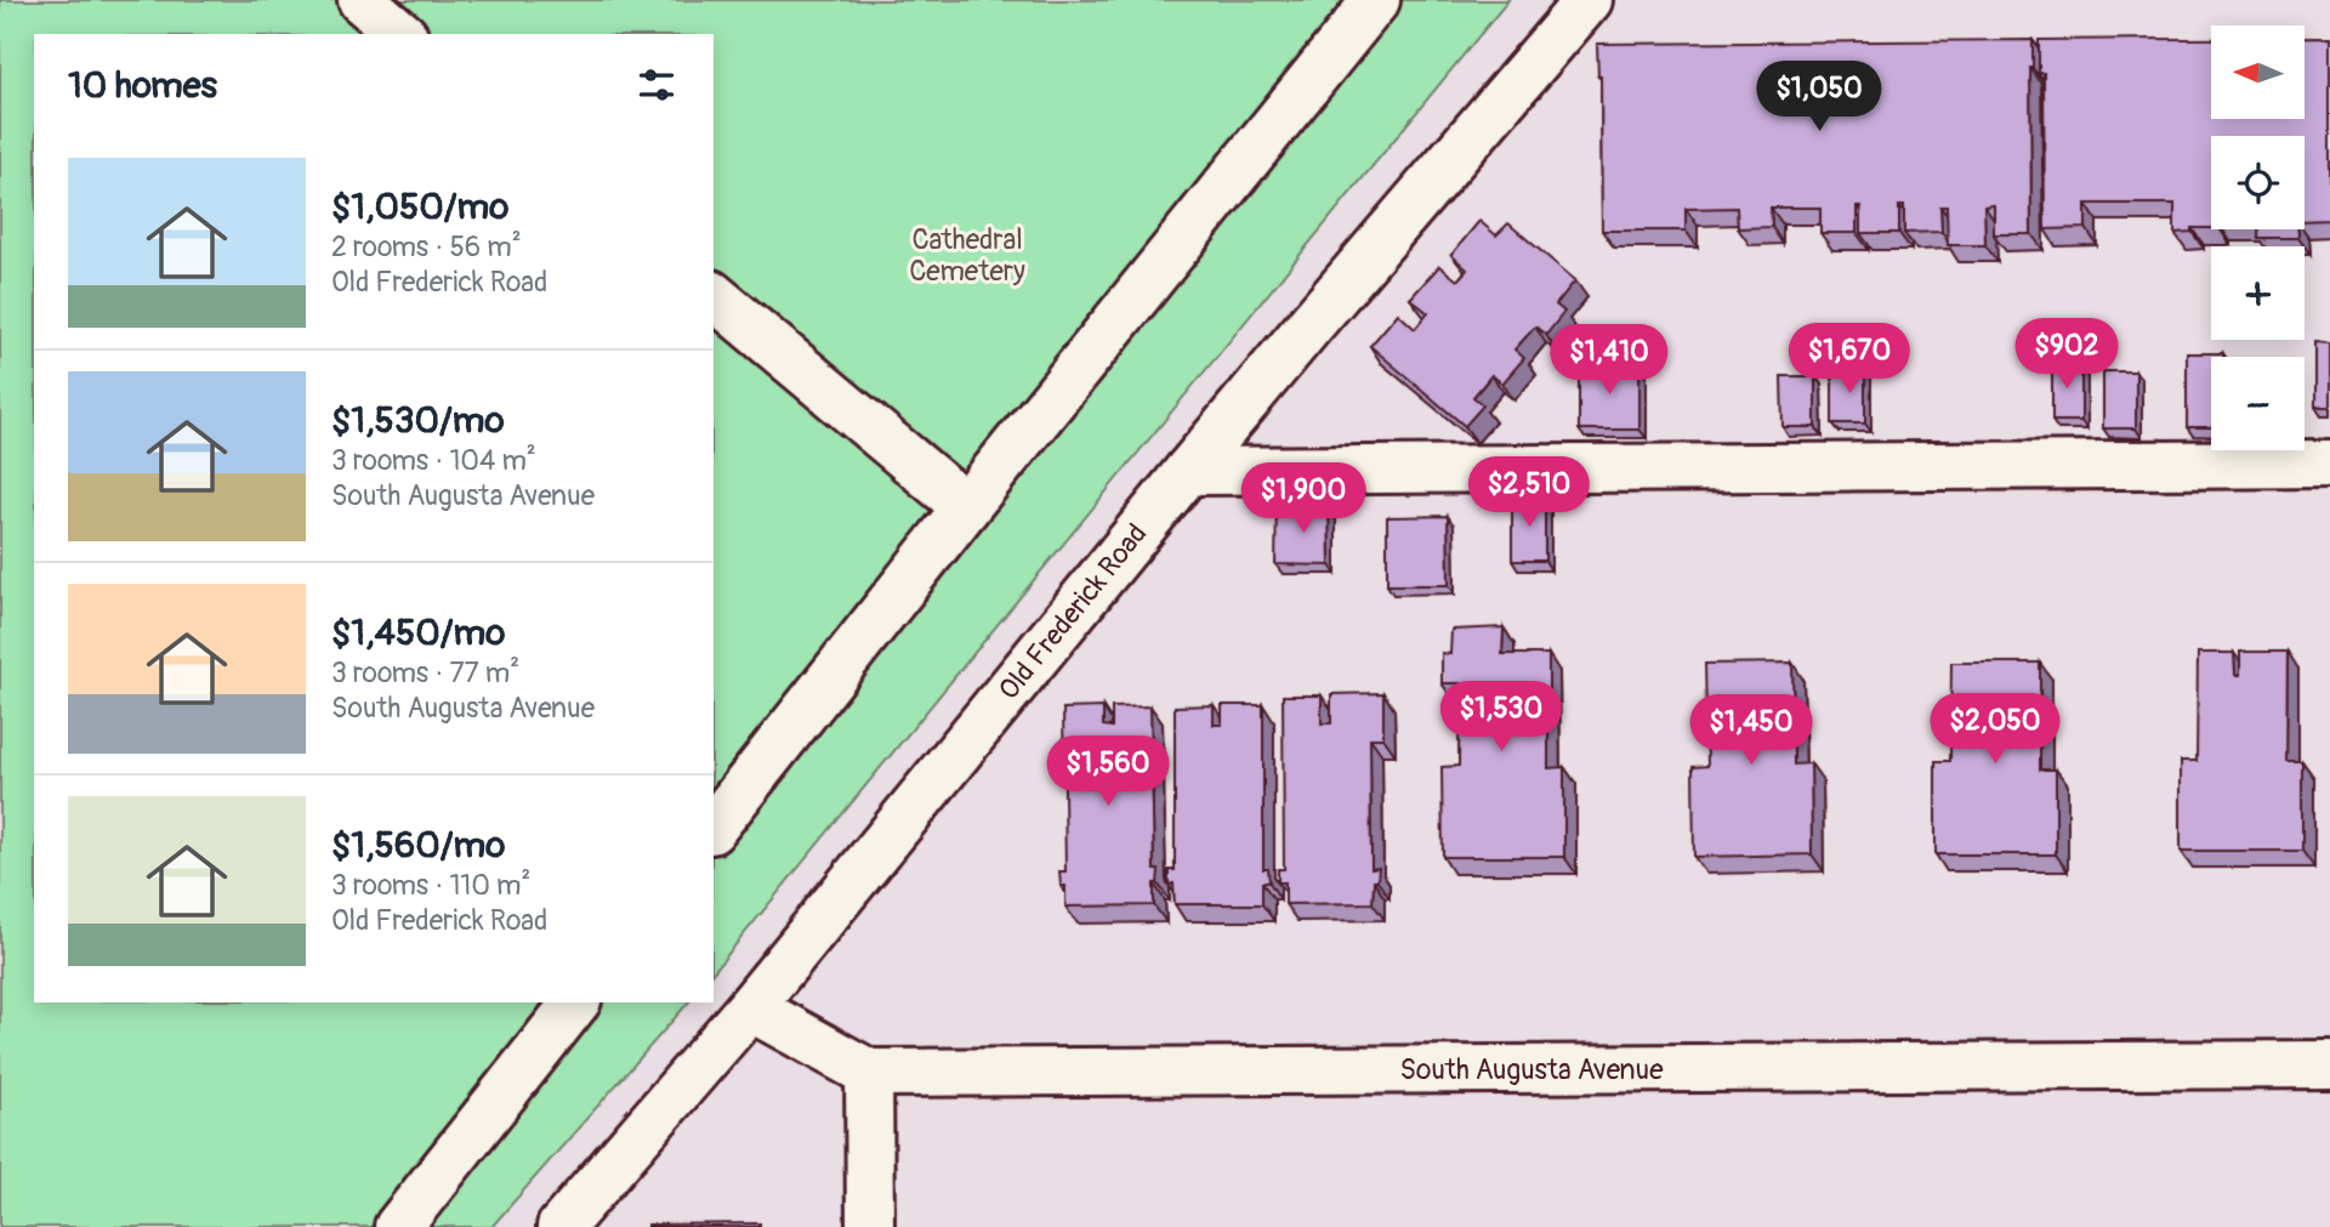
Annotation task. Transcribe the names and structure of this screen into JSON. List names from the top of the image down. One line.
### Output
{"streets":{"street":["Old Frederick Road","South Augusta Avenue"]},"crossings":[["Old Frederick Road","South Augusta Avenue"]],"parks":["Cathedral Cemetery"],"north":"left","page":{"map_buttons":["+","−"],"heading":"10 homes","price":["$1,050","$902","$1,670","$1,410","$2,510","$1,900","$1,530","$2,050","$1,450","$1,560"],"list":[{"name":"$1,050/mo","note":"2 rooms · 56 m² · Old Frederick Road"},{"name":"$1,530/mo","note":"3 rooms · 104 m² · South Augusta Avenue"},{"name":"$1,450/mo","note":"3 rooms · 77 m² · South Augusta Avenue"},{"name":"$1,560/mo","note":"3 rooms · 110 m² · Old Frederick Road"}]}}
